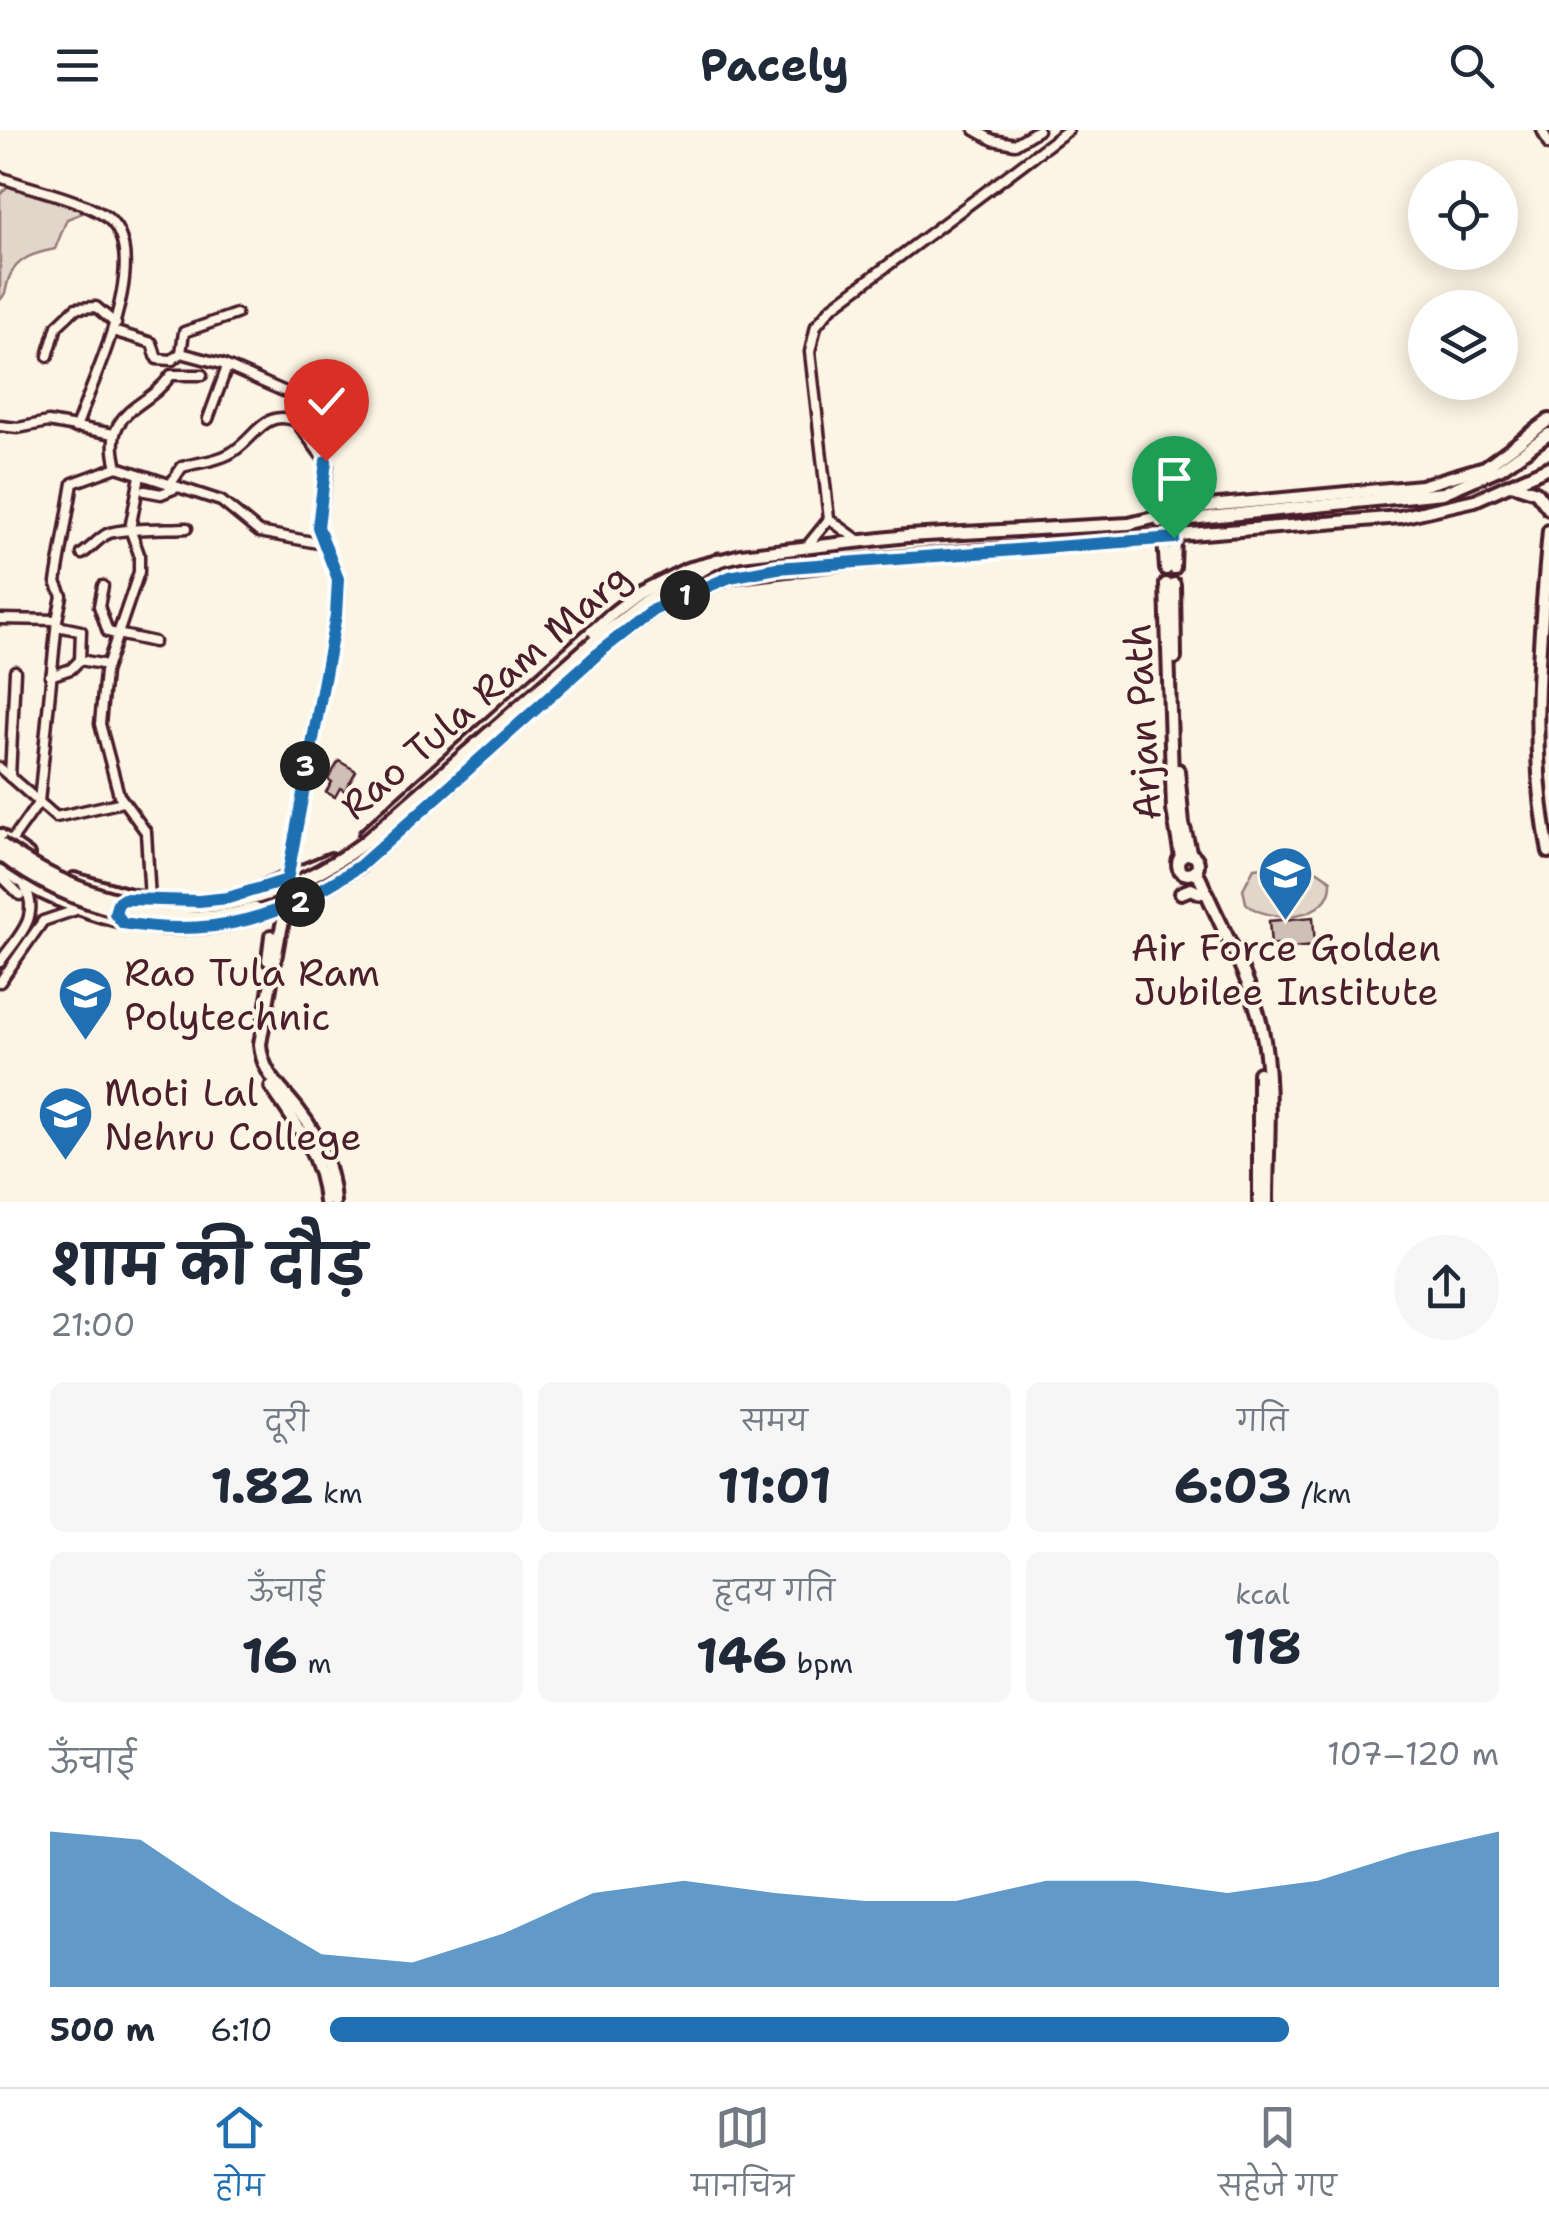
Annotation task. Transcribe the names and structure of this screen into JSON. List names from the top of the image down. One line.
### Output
{"streets":{"main road":["Rao Tula Ram Marg","Arjan Path"]},"crossings":[["Rao Tula Ram Marg","Arjan Path"]],"places":{"school or university":["Air Force Golden Jubilee Institute","Rao Tula Ram Polytechnic","Moti Lal Nehru College"]},"page":{"header":"Pacely","pins":["1","3","2"],"heading":["शाम की दौड़","21:00"],"stats":[["दूरी","1.82 km"],["समय","11:01"],["गति","6:03 /km"],["ऊँचाई","16 m"],["हृदय गति","146 bpm"],["kcal","118"]],"chart":["ऊँचाई","107–120 m"],"list":[{"name":"500 m","note":"6:10"}],"tabs":["होम","मानचित्र","सहेजे गए"]}}
